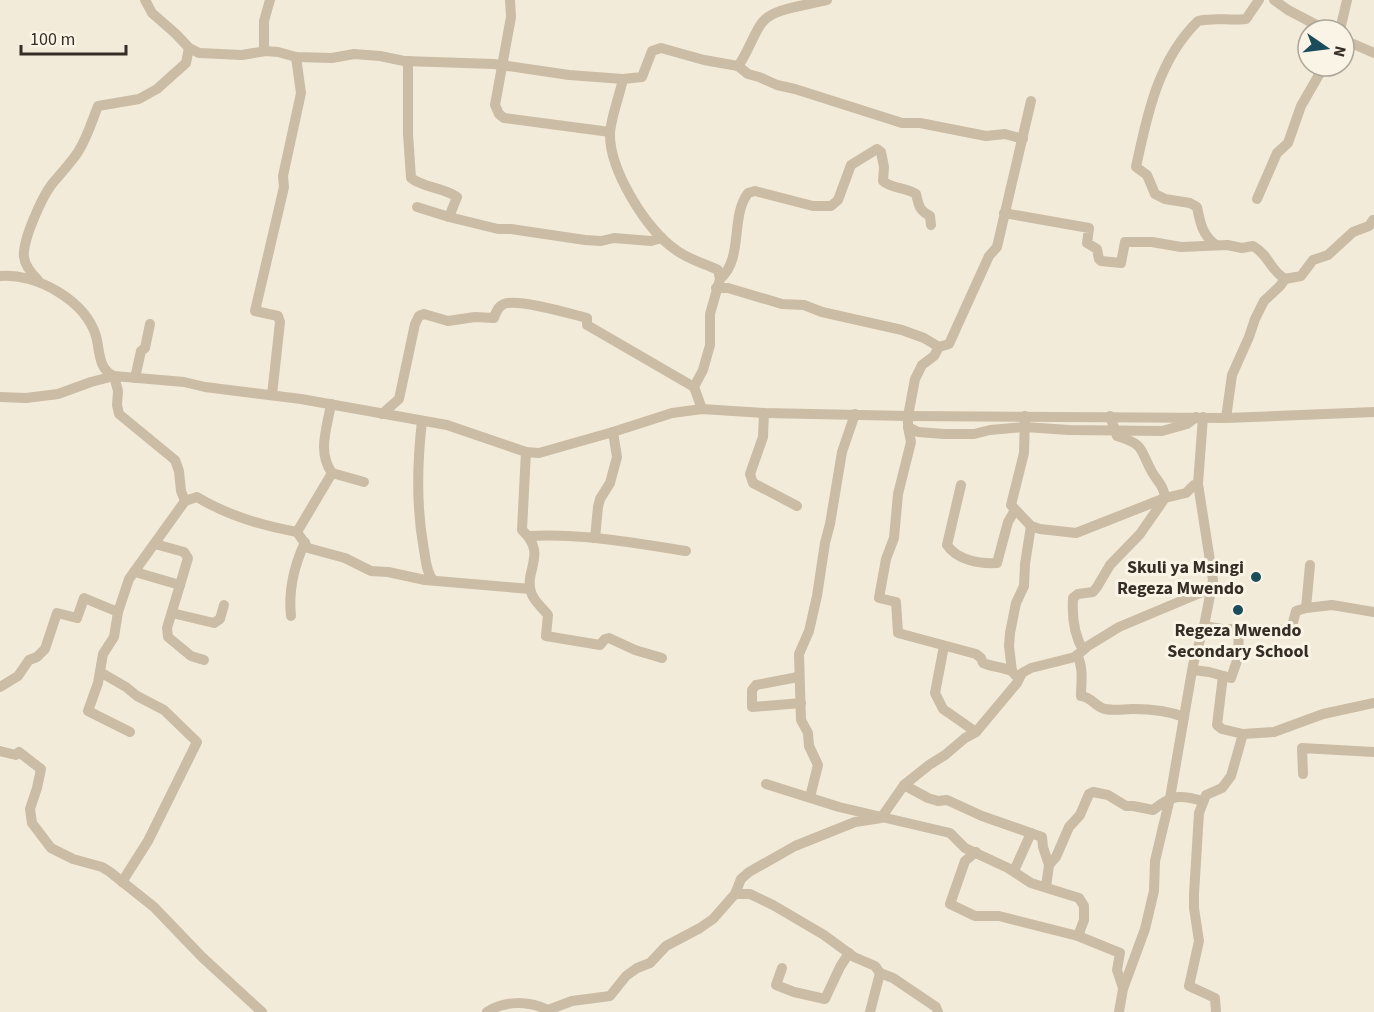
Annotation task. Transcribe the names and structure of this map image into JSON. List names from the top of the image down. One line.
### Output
{"places":["Skuli ya Msingi Regeza Mwendo","Regeza Mwendo Secondary School"],"scale_bar":"100 m","north":"right"}
